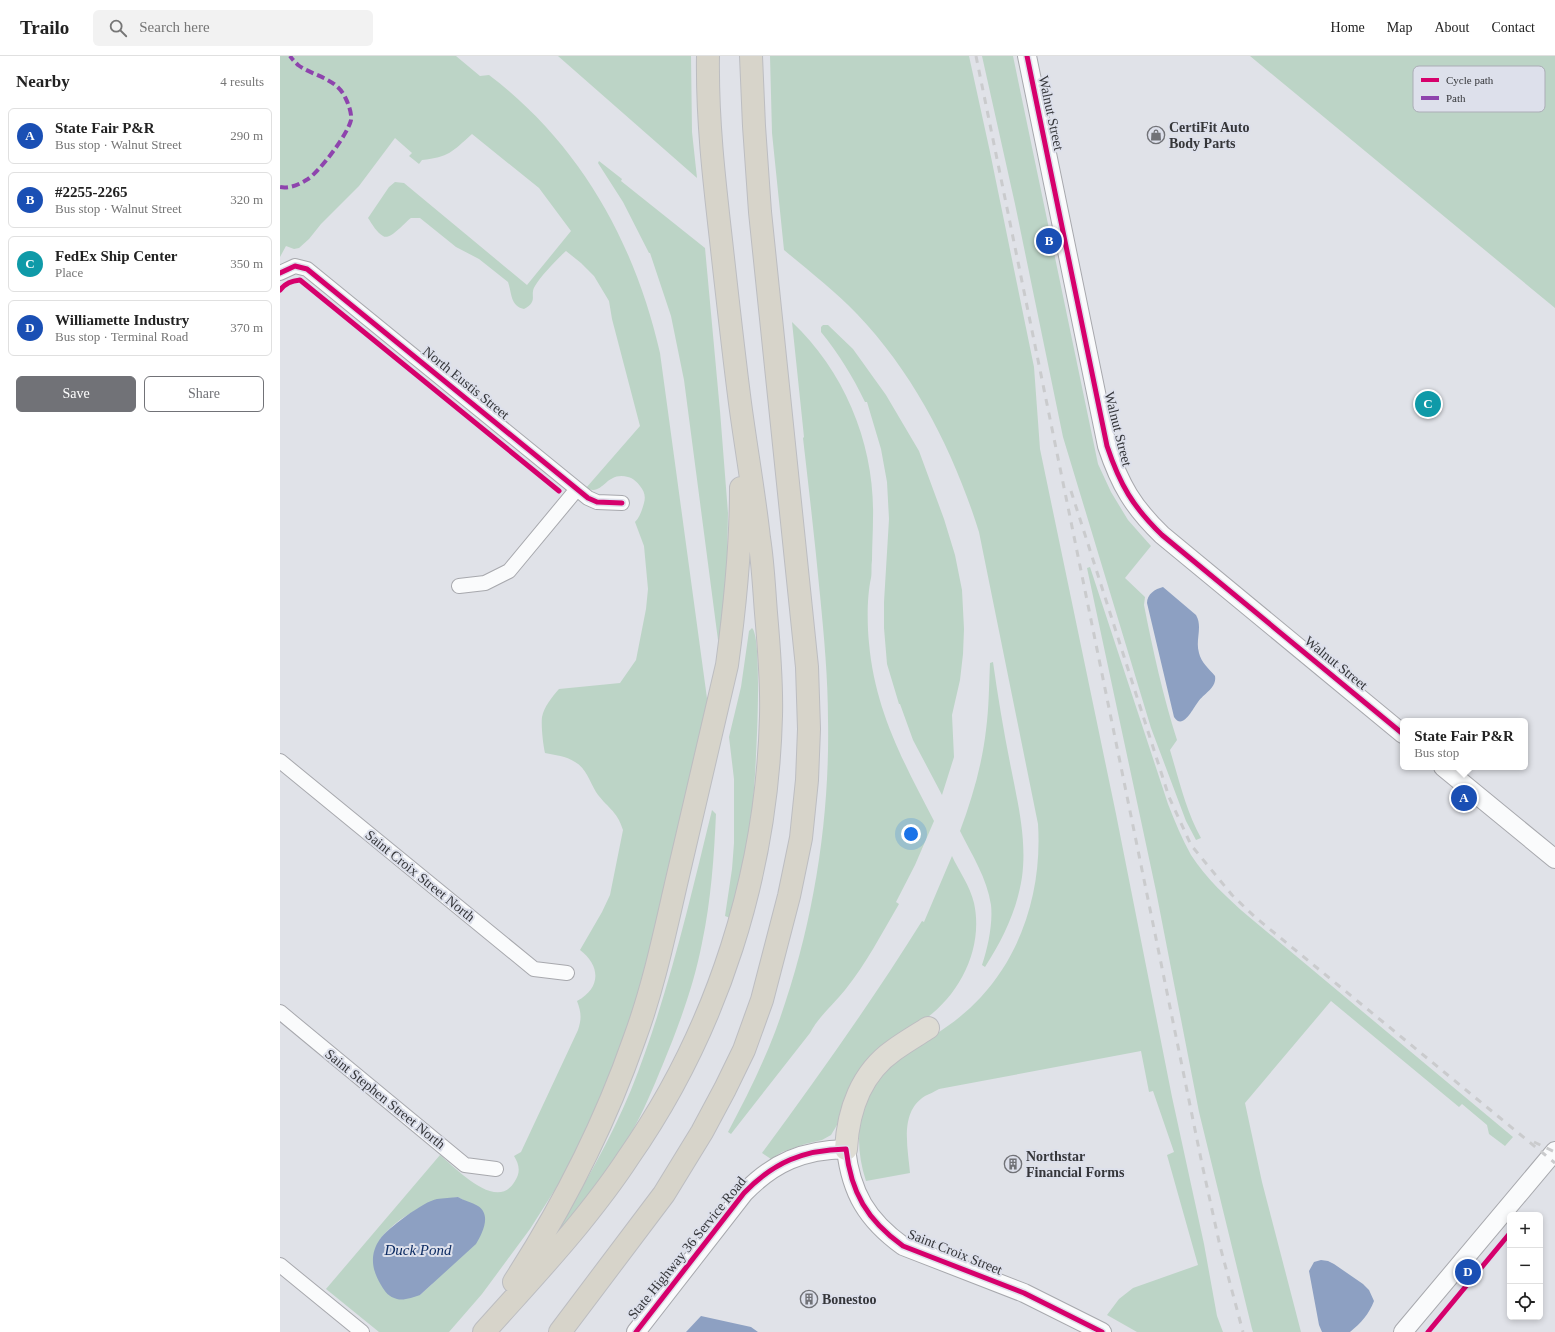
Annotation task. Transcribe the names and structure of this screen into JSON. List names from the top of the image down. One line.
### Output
{"streets":{"street":["Walnut Street","North Eustis Street","Saint Croix Street North","Saint Stephen Street North","State Highway 36 Service Road","Saint Croix Street"]},"crossings":[["State Highway 36 Service Road","Saint Croix Street"]],"water":["Duck Pond"],"places":{"shop":["CertiFit Auto Body Parts"],"building":["Northstar Financial Forms","Bonestoo"]},"legend":["Cycle path","Path"],"page":{"header":"Trailo","search":"Search here","nav":["Home","Map","About","Contact"],"heading":["Nearby","4 results"],"list":[{"mark":"A","name":"State Fair P&R","note":"Bus stop · Walnut Street","value":"290 m"},{"mark":"B","name":"#2255-2265","note":"Bus stop · Walnut Street","value":"320 m"},{"mark":"C","name":"FedEx Ship Center","note":"Place","value":"350 m"},{"mark":"D","name":"Williamette Industry","note":"Bus stop · Terminal Road","value":"370 m"}],"pins":["B","C","A","D"],"buttons":["Save","Share"],"popup":["State Fair P&R","Bus stop"],"map_buttons":["+","−"]}}
